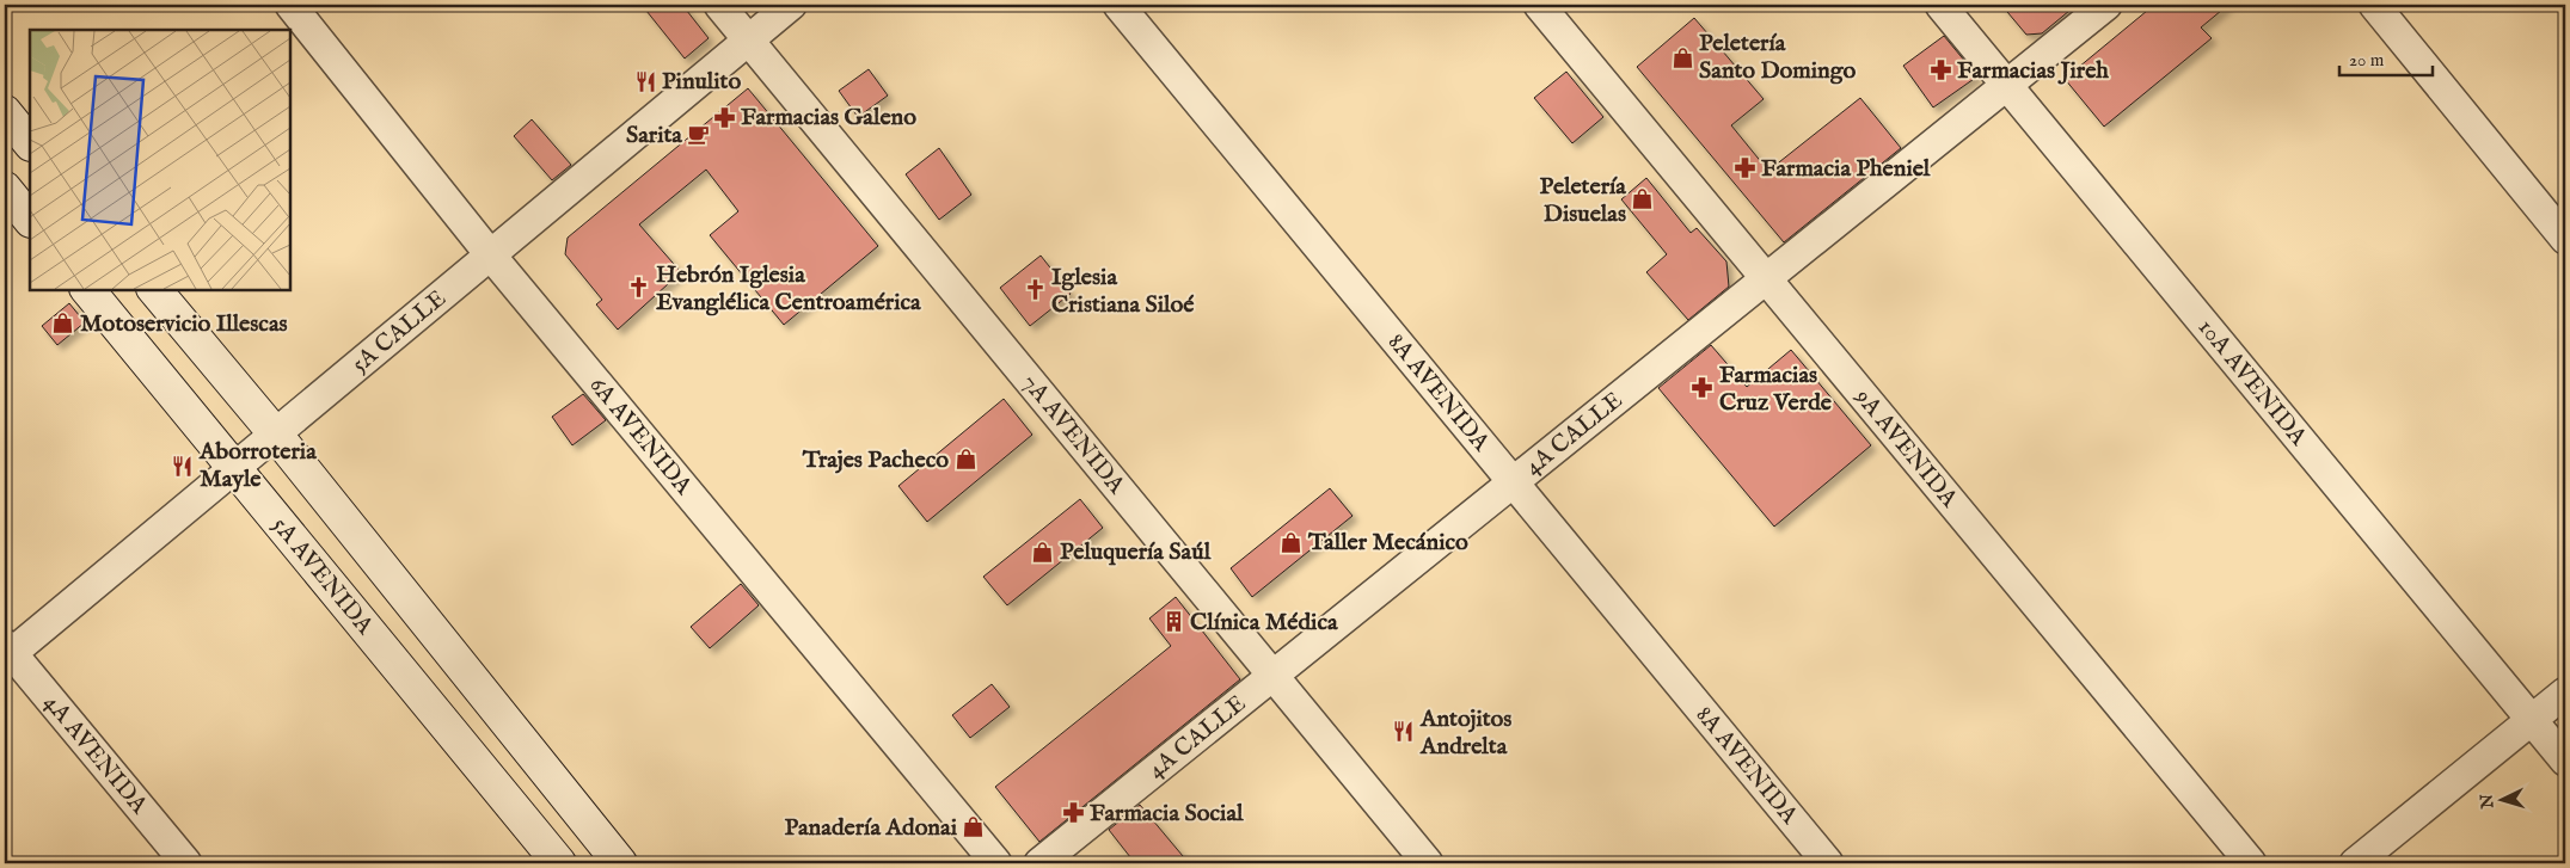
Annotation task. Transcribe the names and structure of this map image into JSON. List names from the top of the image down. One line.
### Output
{"streets":{"main road":["5A AVENIDA"],"street":["5A CALLE","10A AVENIDA","8A AVENIDA","4A CALLE","7A AVENIDA","6A AVENIDA","9A AVENIDA","4A AVENIDA"]},"crossings":[["5A CALLE","7A AVENIDA"],["5A CALLE","6A AVENIDA"],["5A CALLE","5A AVENIDA"],["5A CALLE","4A AVENIDA"],["10A AVENIDA","4A CALLE"],["8A AVENIDA","4A CALLE"],["4A CALLE","7A AVENIDA"],["4A CALLE","9A AVENIDA"]],"places":{"shop":["Peletería Santo Domingo","Peletería Disuelas","Motoservicio Illescas","Trajes Pacheco","Taller Mecánico","Peluquería Saúl","Panadería Adonai"],"pharmacy":["Farmacias Jireh","Farmacias Galeno","Farmacia Pheniel","Farmacias Cruz Verde","Farmacia Social"],"restaurant":["Pinulito","Aborroteria Mayle","Antojitos Andrelta"],"cafe":["Sarita"],"church":["Hebrón Iglesia Evanglélica Centroamérica","Iglesia Cristiana Siloé"],"building":["Clínica Médica"]},"scale_bar":"20 m","north":"left"}
